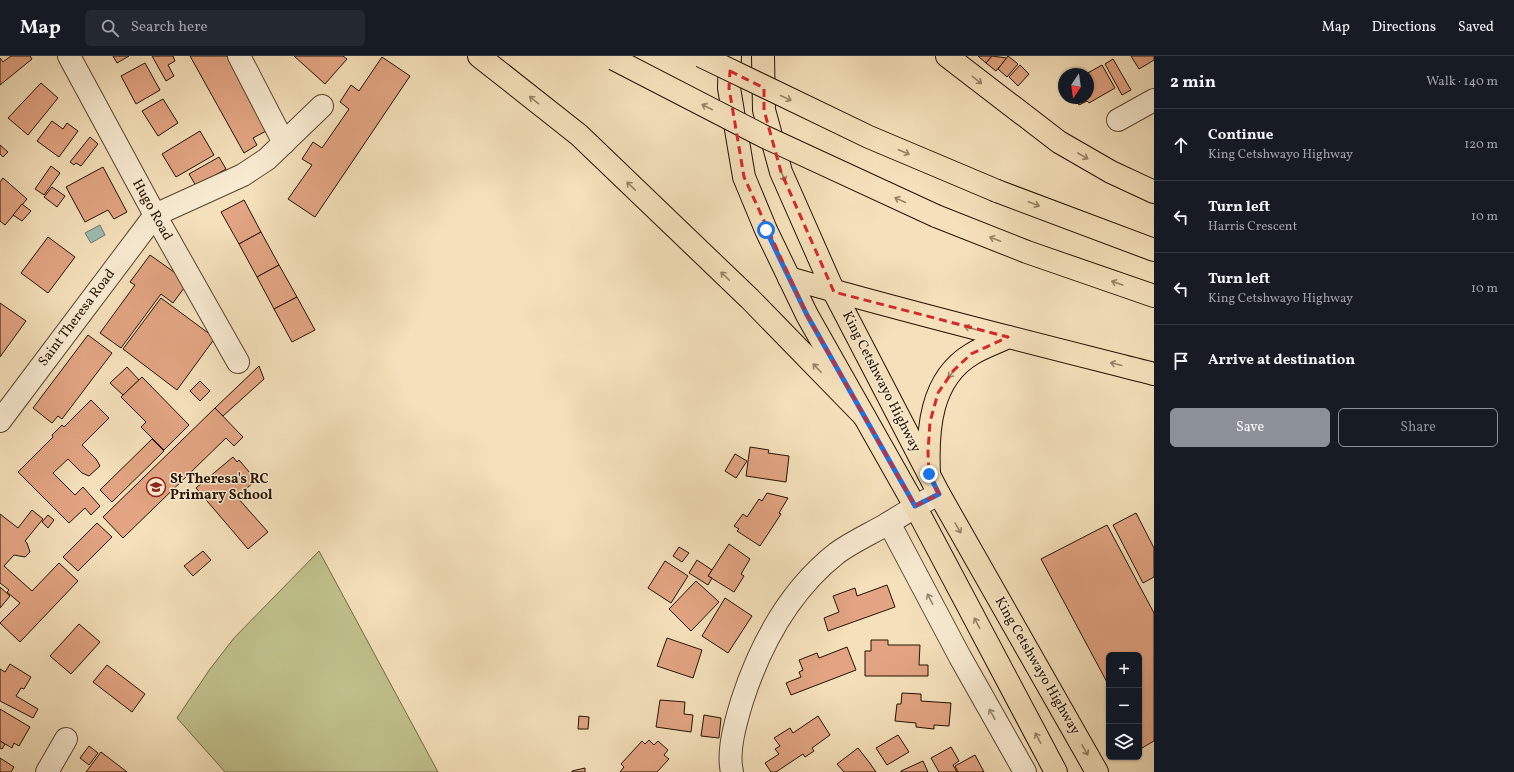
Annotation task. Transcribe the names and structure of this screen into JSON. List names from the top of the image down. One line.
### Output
{"streets":{"main road":["King Cetshwayo Highway"],"street":["Hugo Road","Saint Theresa Road"]},"crossings":[["Hugo Road","Saint Theresa Road"]],"places":{"school or university":["St Theresa's RC Primary School"]},"north":"bottom","page":{"header":"Map","search":"Search here","nav":["Map","Directions","Saved"],"heading":["2 min","Walk · 140 m"],"list":[["Continue","King Cetshwayo Highway","120 m"],["Turn left","Harris Crescent","10 m"],["Turn left","King Cetshwayo Highway","10 m"],"Arrive at destination"],"buttons":["Save","Share"],"map_buttons":["+","−"]}}
